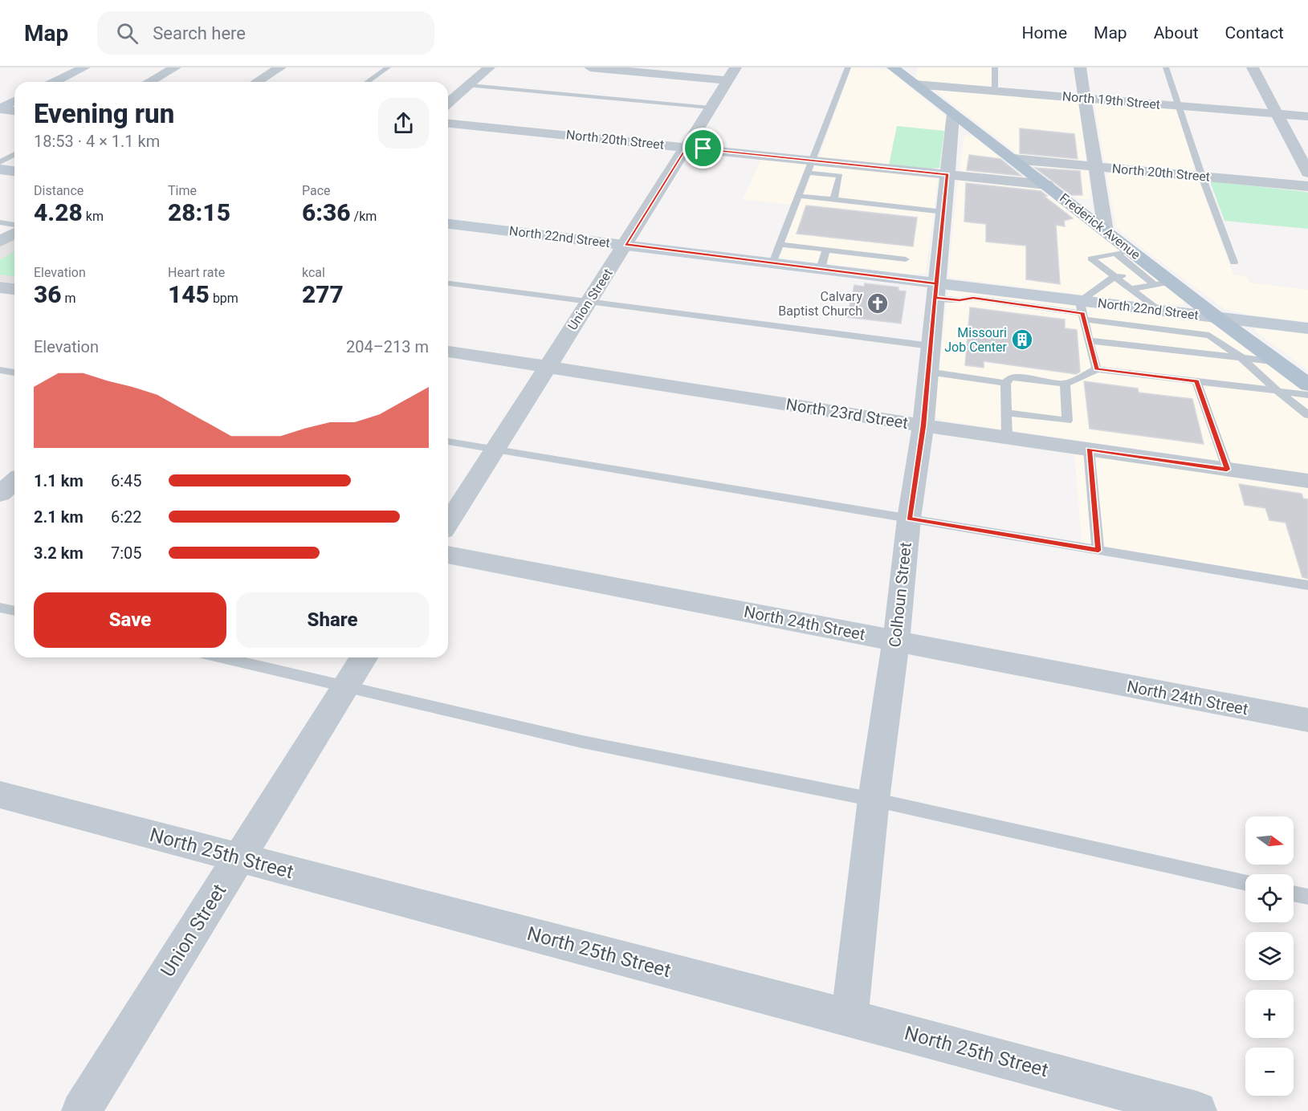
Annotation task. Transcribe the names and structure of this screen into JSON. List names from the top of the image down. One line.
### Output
{"streets":{"main road":["Frederick Avenue","North 22nd Street"],"street":["North 19th Street","North 20th Street","Union Street","North 23rd Street","Colhoun Street","North 24th Street","North 25th Street"]},"crossings":[["North 19th Street","Frederick Avenue"],["North 20th Street","Frederick Avenue"],["North 20th Street","Union Street"],["North 20th Street","Colhoun Street"],["Frederick Avenue","North 22nd Street"],["Frederick Avenue","Colhoun Street"],["North 22nd Street","Union Street"],["North 22nd Street","Colhoun Street"],["Union Street","North 23rd Street"],["Union Street","North 25th Street"],["North 23rd Street","Colhoun Street"],["Colhoun Street","North 24th Street"],["Colhoun Street","North 25th Street"]],"places":{"church":["Calvary Baptist Church"],"building":["Missouri Job Center"]},"north":"right","page":{"header":"Map","search":"Search here","nav":["Home","Map","About","Contact"],"heading":["Evening run","18:53 · 4 × 1.1 km"],"stats":[["Distance","4.28 km"],["Time","28:15"],["Pace","6:36 /km"],["Elevation","36 m"],["Heart rate","145 bpm"],["kcal","277"]],"chart":["Elevation","204–213 m"],"list":[{"name":"1.1 km","note":"6:45"},{"name":"2.1 km","note":"6:22"},{"name":"3.2 km","note":"7:05"}],"buttons":["Save","Share"],"map_buttons":["+","−"]}}
